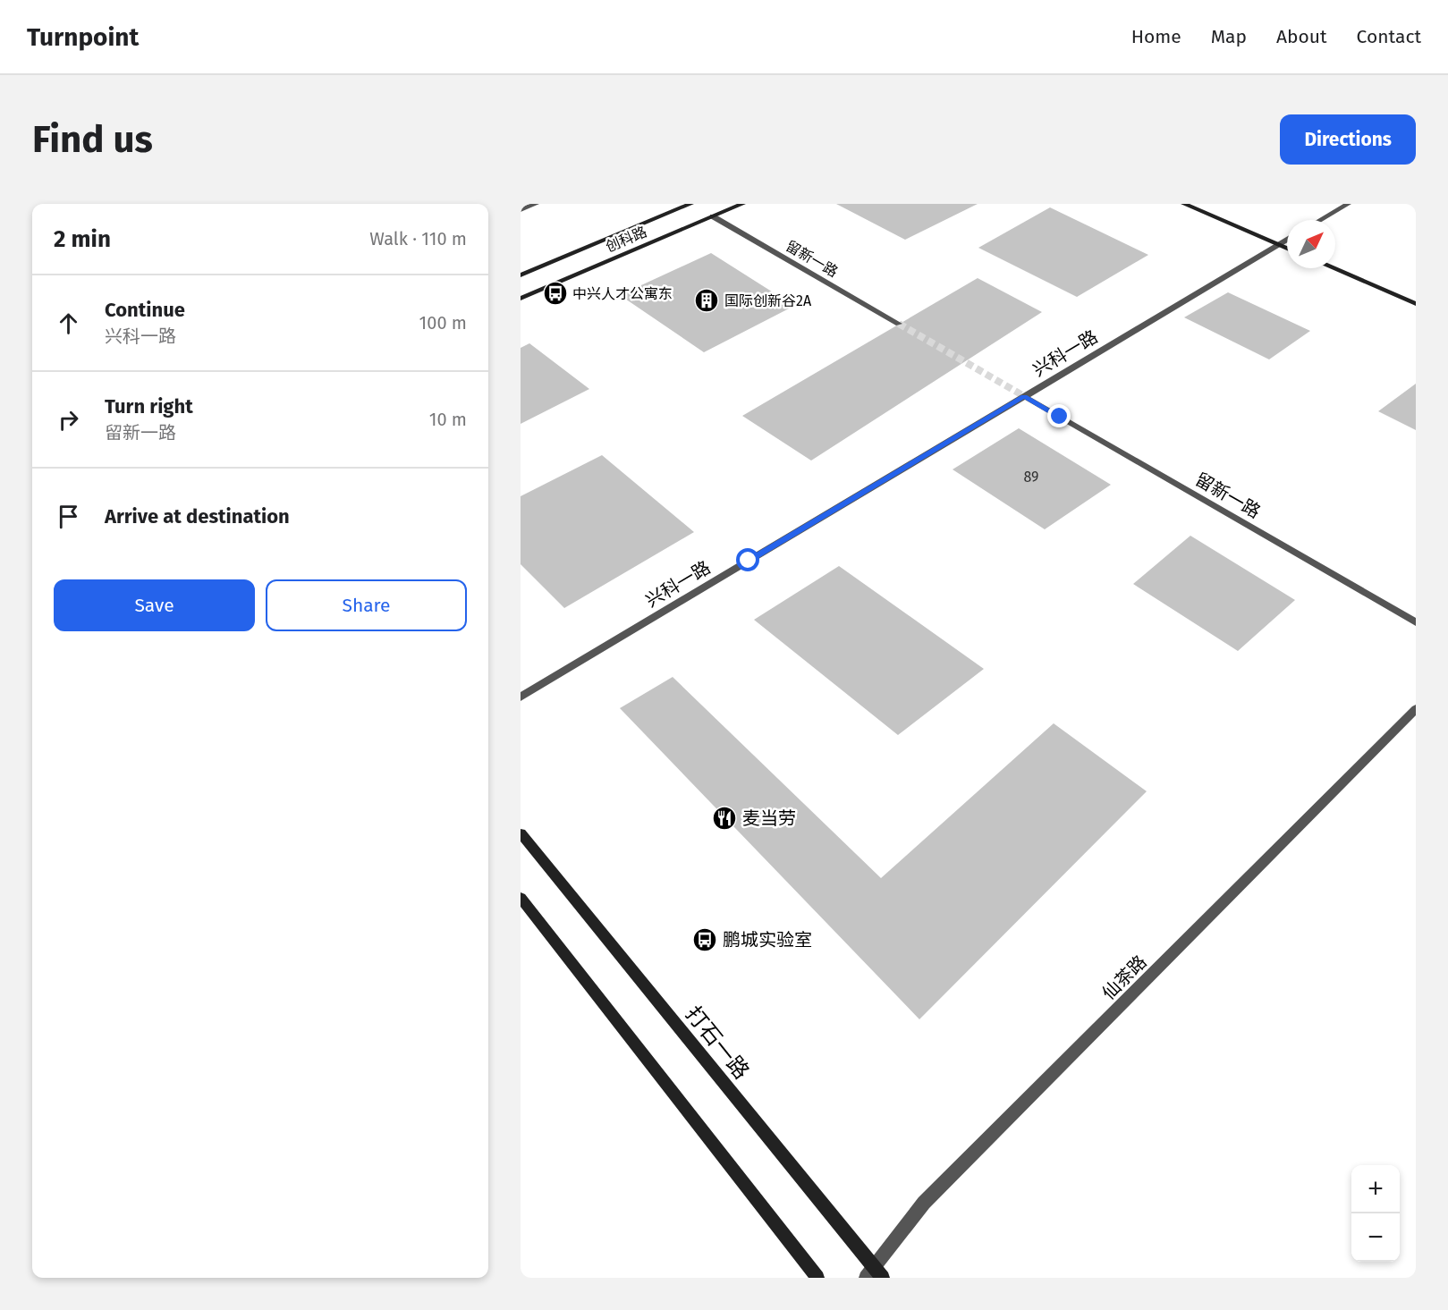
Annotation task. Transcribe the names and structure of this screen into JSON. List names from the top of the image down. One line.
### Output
{"streets":{"main road":["创科路","打石一路"],"street":["留新一路","兴科一路","仙茶路"]},"crossings":[["创科路","留新一路"],["留新一路","兴科一路"],["仙茶路","打石一路"]],"places":{"bus stop":["中兴人才公寓东","鹏城实验室"],"building":["国际创新谷2A"],"restaurant":["麦当劳"]},"house_numbers":["89"],"north":"top right","page":{"header":"Turnpoint","nav":["Home","Map","About","Contact"],"buttons":["Directions",["Save","Share"]],"title":"Find us","heading":["2 min","Walk · 110 m"],"list":[["Continue","兴科一路","100 m"],["Turn right","留新一路","10 m"],"Arrive at destination"],"map_buttons":["+","−"]}}
